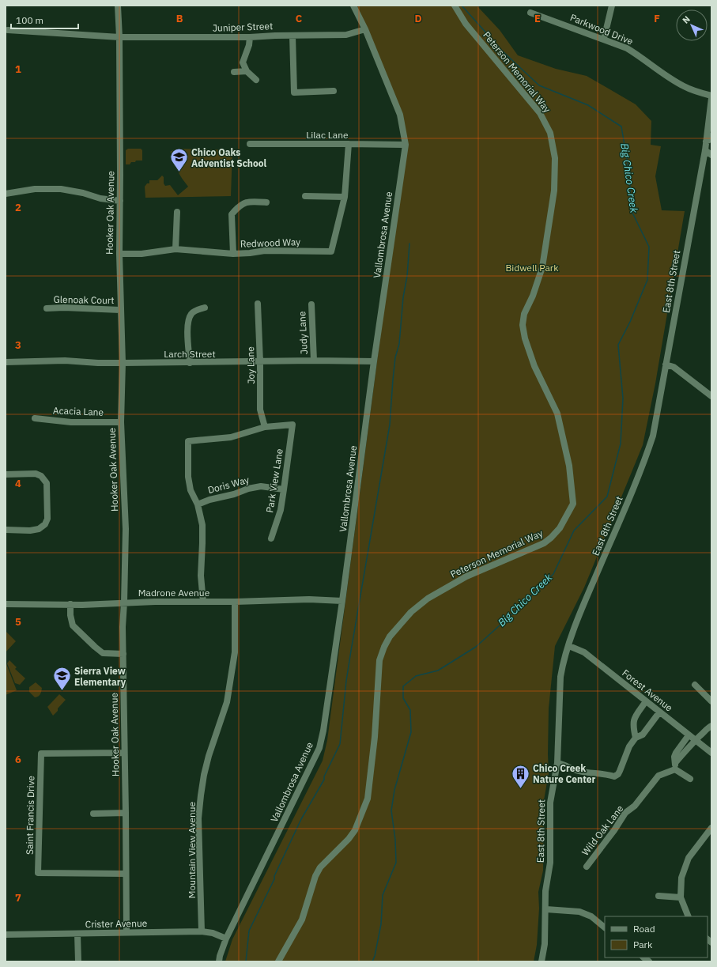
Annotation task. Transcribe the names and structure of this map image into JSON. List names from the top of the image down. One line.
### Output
{"streets":{"street":["Juniper Street","Parkwood Drive","Peterson Memorial Way","Lilac Lane","Hooker Oak Avenue","Vallombrosa Avenue","Redwood Way","East 8th Street","Glenoak Court","Judy Lane","Larch Street","Joy Lane","Acacia Lane","Park View Lane","Doris Way","Madrone Avenue","Forest Avenue","Saint Francis Drive","Wild Oak Lane","Mountain View Avenue","Crister Avenue"]},"crossings":[["Juniper Street","Hooker Oak Avenue"],["Juniper Street","Vallombrosa Avenue"],["Parkwood Drive","East 8th Street"],["Lilac Lane","Vallombrosa Avenue"],["Lilac Lane","Redwood Way"],["Hooker Oak Avenue","Redwood Way"],["Hooker Oak Avenue","Glenoak Court"],["Hooker Oak Avenue","Larch Street"],["Hooker Oak Avenue","Acacia Lane"],["Hooker Oak Avenue","Madrone Avenue"],["Hooker Oak Avenue","Saint Francis Drive"],["Hooker Oak Avenue","Crister Avenue"],["Vallombrosa Avenue","Larch Street"],["Vallombrosa Avenue","Madrone Avenue"],["Vallombrosa Avenue","Crister Avenue"],["East 8th Street","Forest Avenue"],["Judy Lane","Larch Street"],["Larch Street","Joy Lane"],["Joy Lane","Park View Lane"],["Park View Lane","Doris Way"],["Madrone Avenue","Mountain View Avenue"],["Forest Avenue","Wild Oak Lane"],["Mountain View Avenue","Crister Avenue"]],"water":["Big Chico Creek"],"parks":["Bidwell Park"],"places":{"school or university":["Chico Oaks Adventist School","Sierra View Elementary"],"building":["Chico Creek Nature Center"]},"legend":["Road","Park"],"scale_bar":"100 m","north":"top left","grid":{"columns":["B","C","D","E","F"],"rows":["1","2","3","4","5","6","7"]}}
